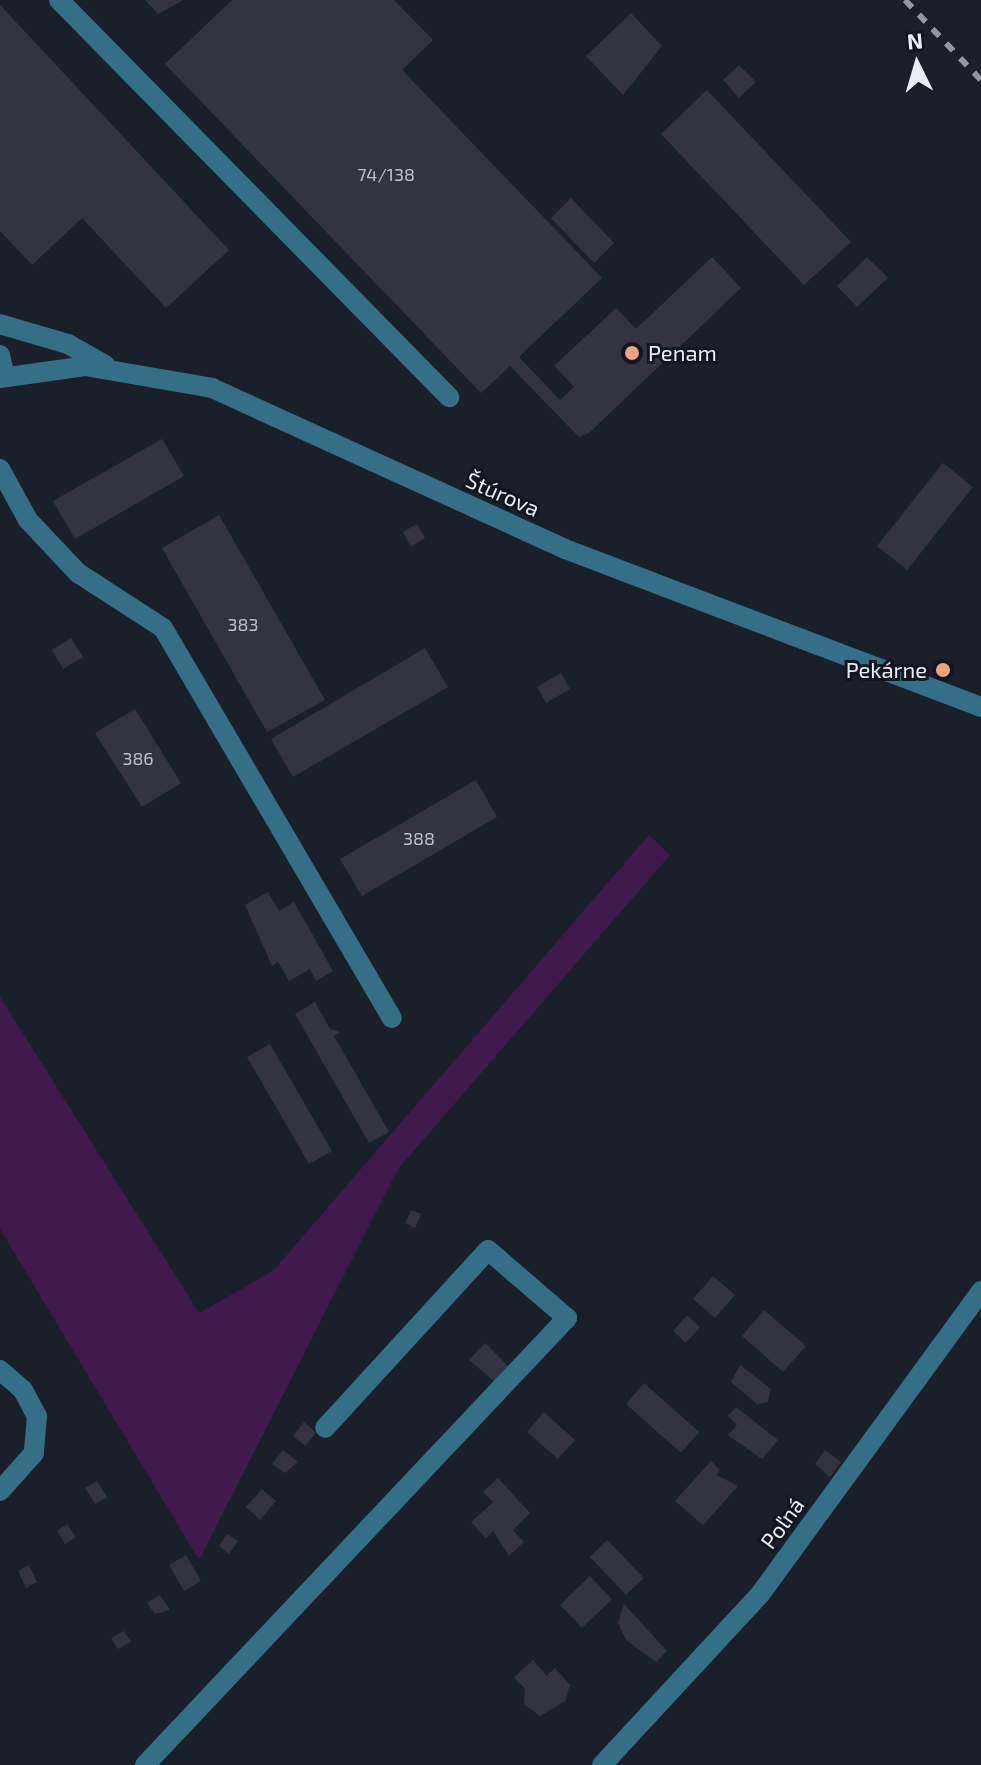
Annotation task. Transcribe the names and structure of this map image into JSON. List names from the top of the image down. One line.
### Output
{"streets":{"street":["Štúrova","Poľná"]},"places":["Penam","Pekárne"],"house_numbers":["74/138","383","386","388"],"north":"top"}
